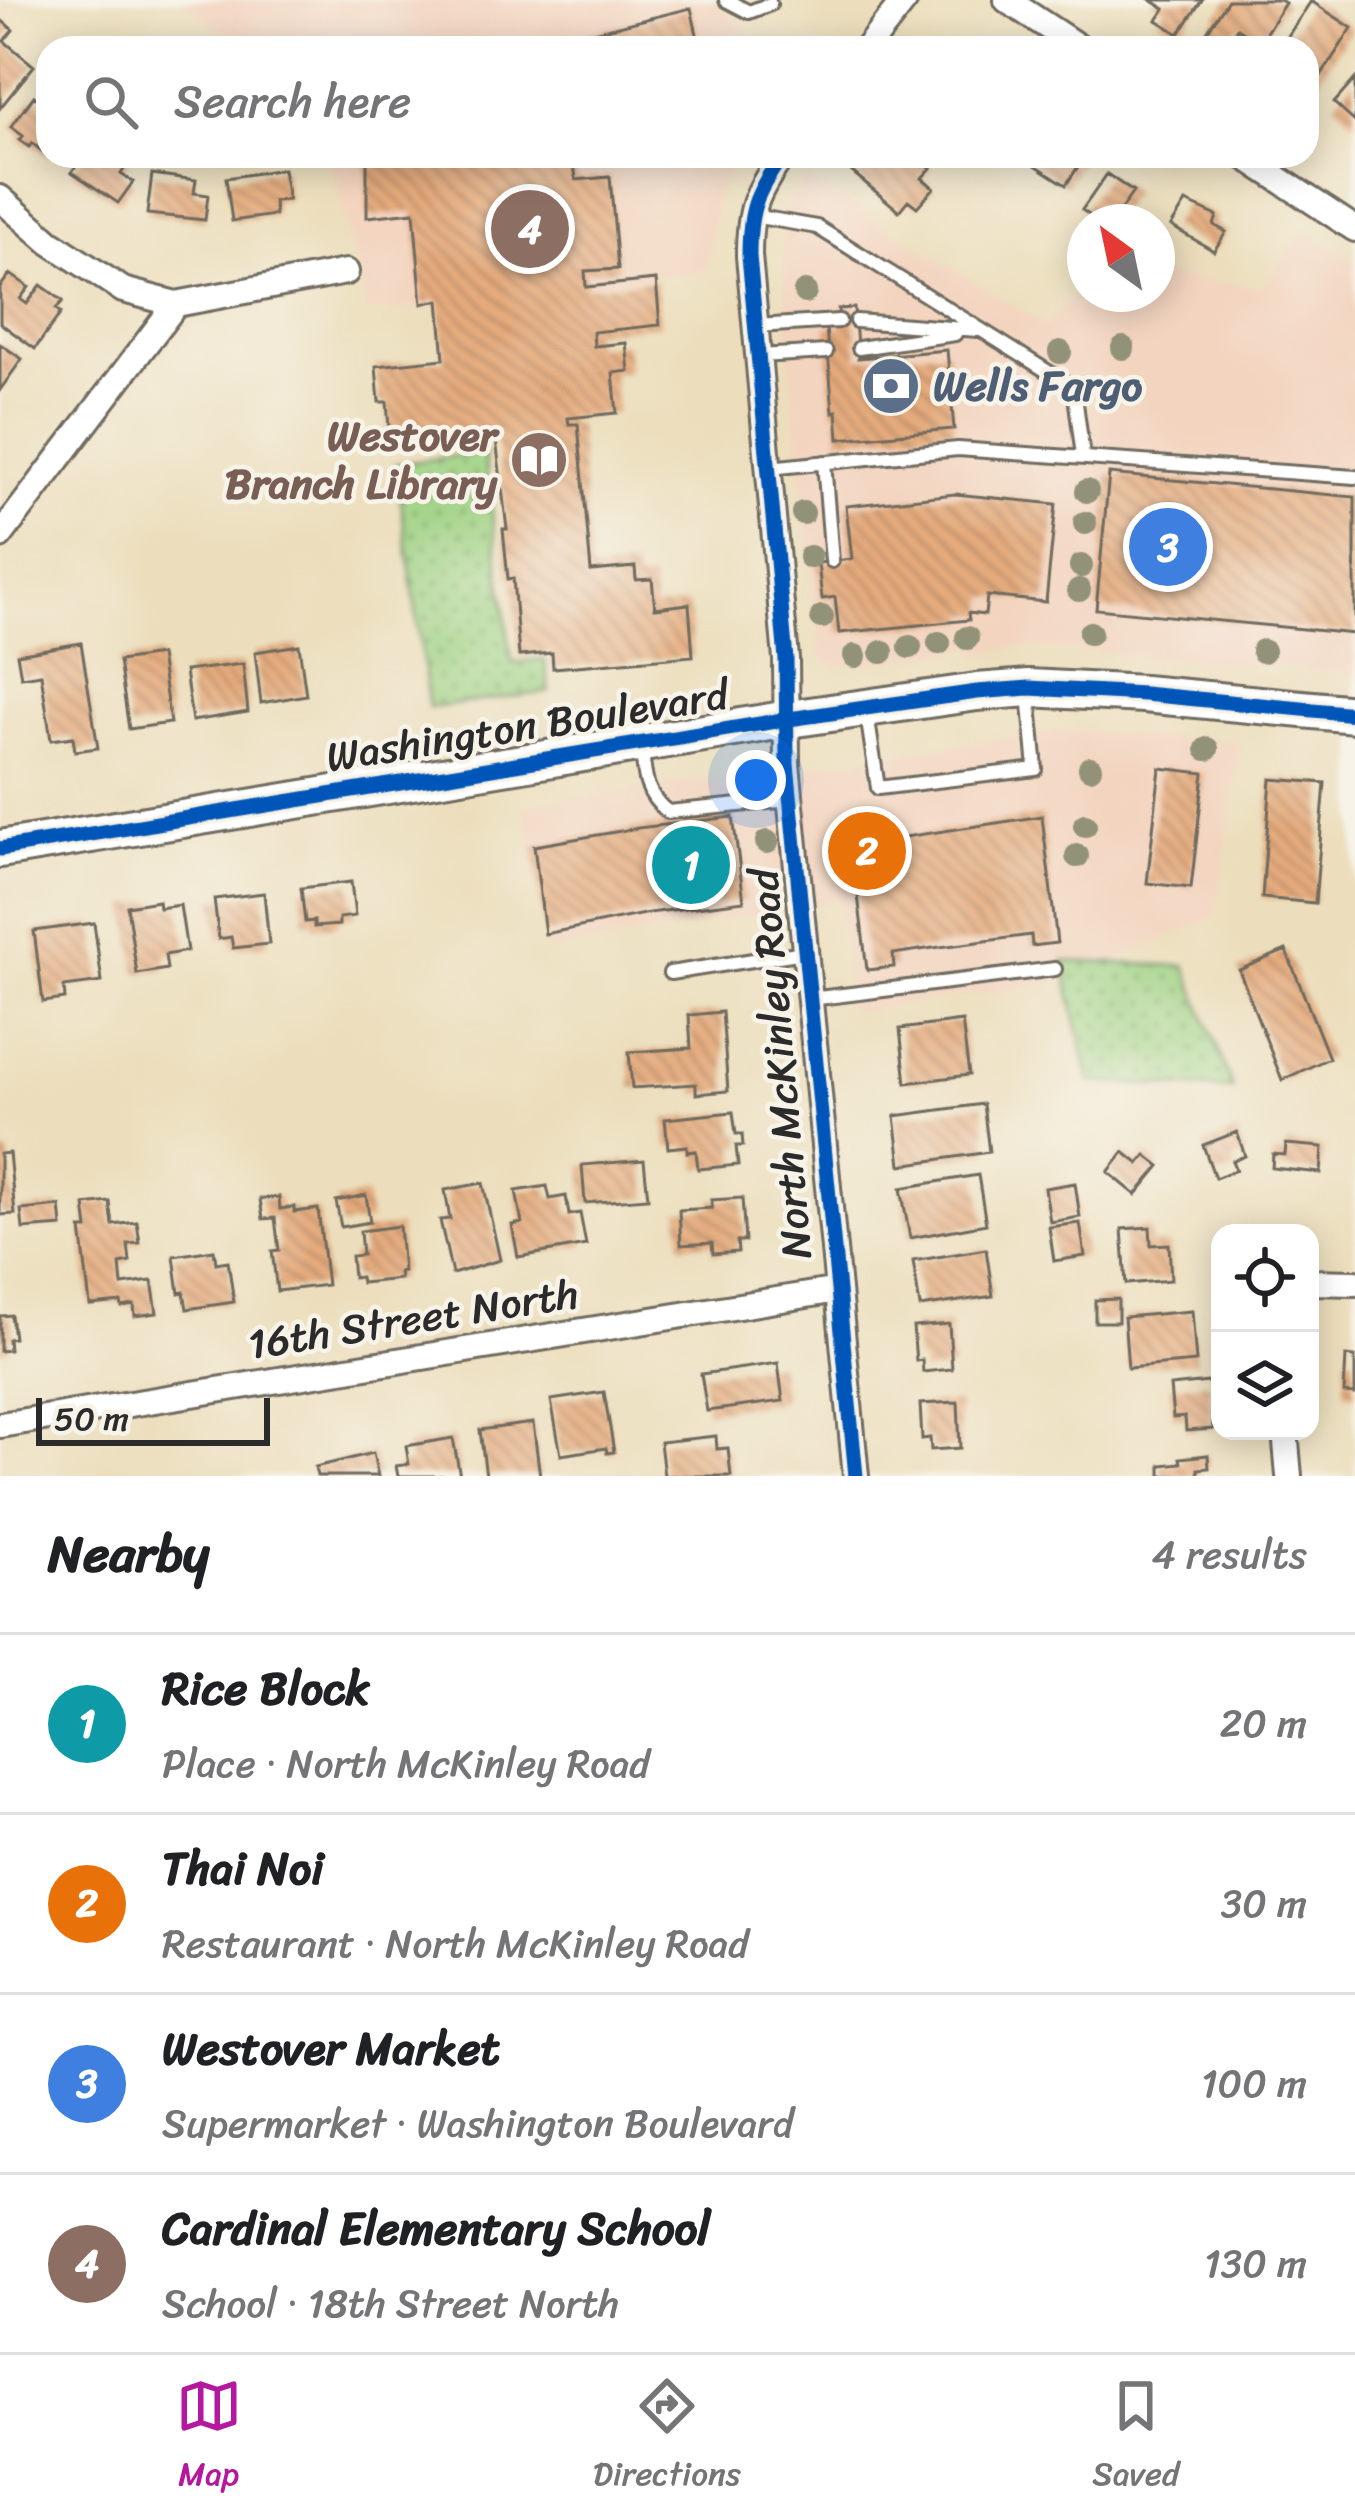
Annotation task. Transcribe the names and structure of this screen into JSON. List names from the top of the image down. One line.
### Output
{"streets":{"main road":["Washington Boulevard"],"street":["North McKinley Road","16th Street North"]},"crossings":[["Washington Boulevard","North McKinley Road"],["North McKinley Road","16th Street North"]],"places":{"bank":["Wells Fargo"],"library":["Westover Branch Library"]},"scale_bar":"50 m","north":"top left","page":{"search":"Search here","pins":["4","3","2","1"],"scale":"50 m","heading":["Nearby","4 results"],"list":[{"mark":"1","name":"Rice Block","note":"Place · North McKinley Road","value":"20 m"},{"mark":"2","name":"Thai Noi","note":"Restaurant · North McKinley Road","value":"30 m"},{"mark":"3","name":"Westover Market","note":"Supermarket · Washington Boulevard","value":"100 m"},{"mark":"4","name":"Cardinal Elementary School","note":"School · 18th Street North","value":"130 m"}],"nav":["Map","Directions","Saved"]}}
